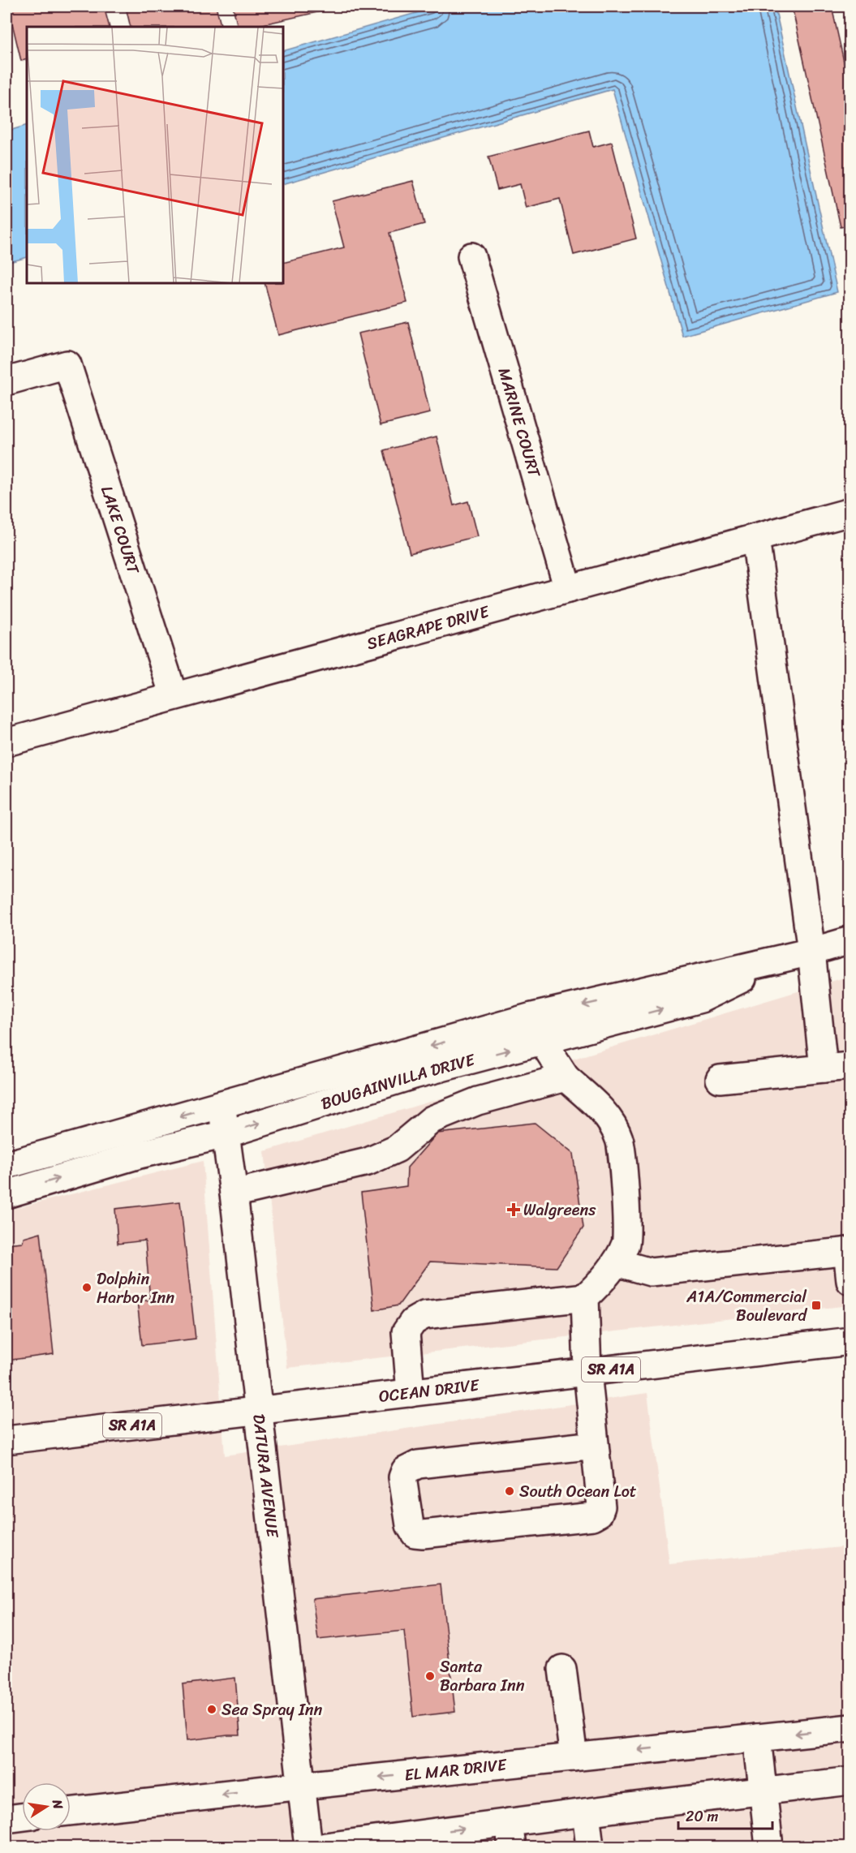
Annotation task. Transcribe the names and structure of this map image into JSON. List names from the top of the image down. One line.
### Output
{"streets":{"street":["MARINE COURT","LAKE COURT","SEAGRAPE DRIVE","BOUGAINVILLA DRIVE","SR A1A","OCEAN DRIVE","DATURA AVENUE","EL MAR DRIVE"]},"crossings":[["MARINE COURT","SEAGRAPE DRIVE"],["LAKE COURT","SEAGRAPE DRIVE"],["BOUGAINVILLA DRIVE","DATURA AVENUE"],["OCEAN DRIVE","DATURA AVENUE"],["DATURA AVENUE","EL MAR DRIVE"]],"places":{"health":["Walgreens"],"other":["Dolphin Harbor Inn","South Ocean Lot","Santa Barbara Inn","Sea Spray Inn"],"transit":["A1A/Commercial Boulevard"]},"scale_bar":"20 m","north":"right"}
